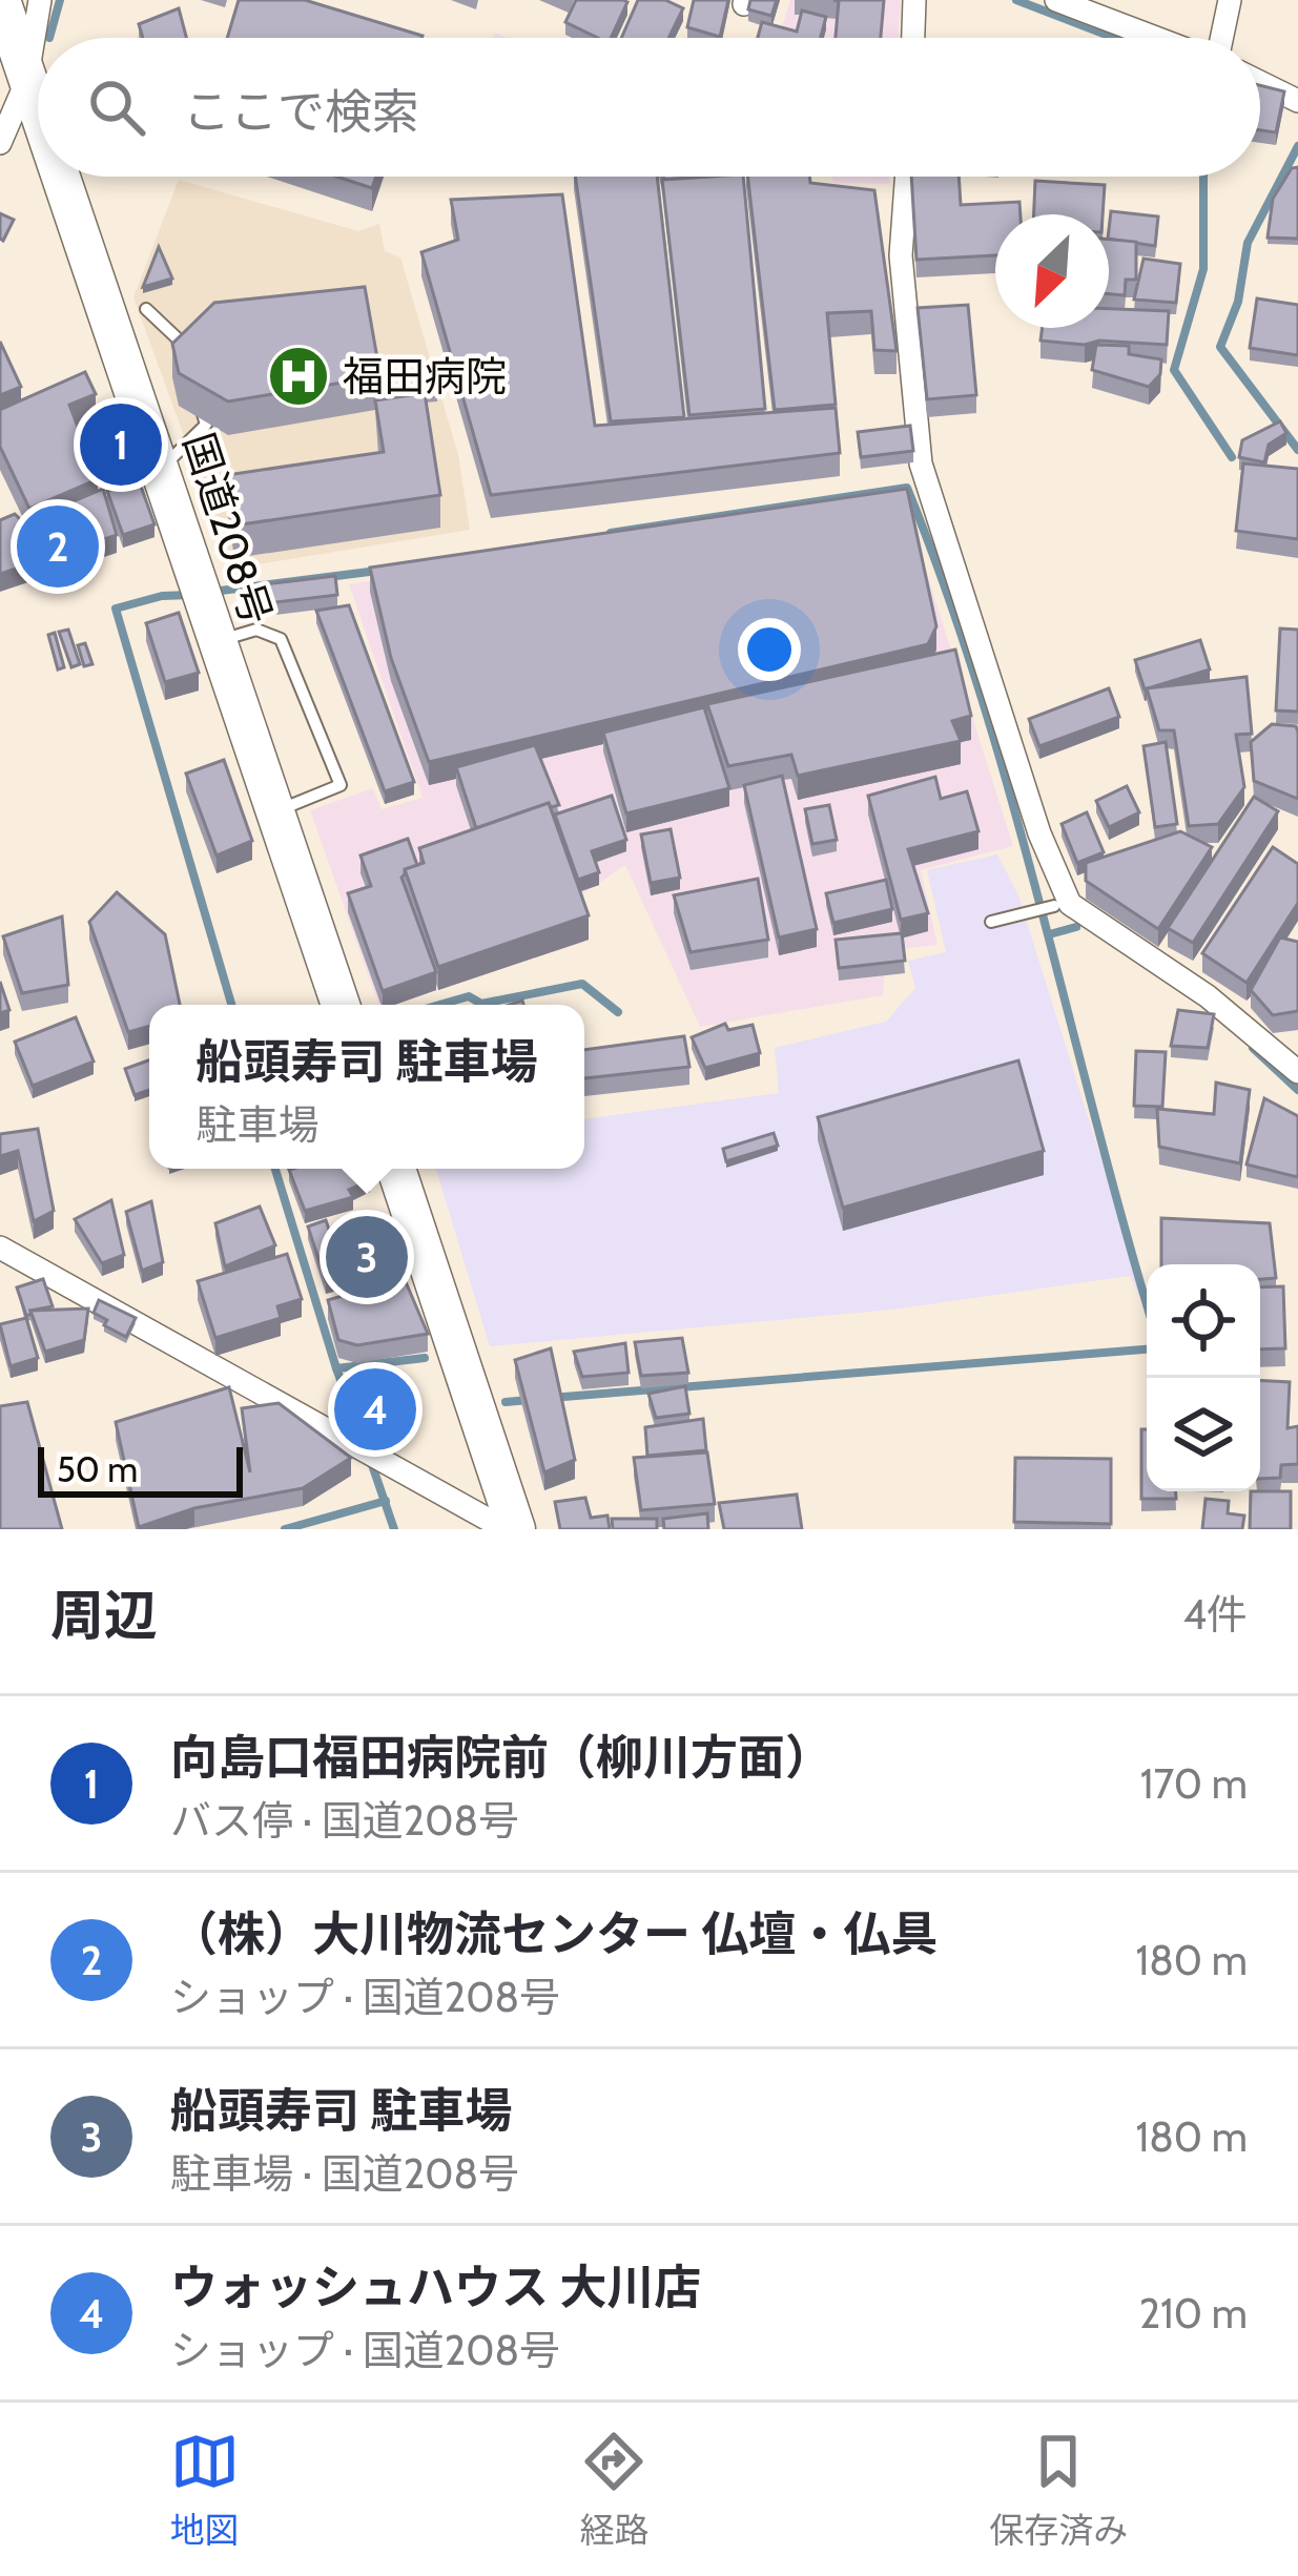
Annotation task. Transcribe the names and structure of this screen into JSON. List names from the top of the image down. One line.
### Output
{"streets":{"highway":["国道208号"]},"places":{"hospital":["福田病院"]},"scale_bar":"50 m","north":"bottom left","page":{"search":"ここで検索","pins":["1","2","3","4"],"popup":["船頭寿司 駐車場","駐車場"],"scale":"50 m","heading":["周辺","4件"],"list":[{"mark":"1","name":"向島口福田病院前（柳川方面）","note":"バス停 · 国道208号","value":"170 m"},{"mark":"2","name":"（株）大川物流センター 仏壇・仏具","note":"ショップ · 国道208号","value":"180 m"},{"mark":"3","name":"船頭寿司 駐車場","note":"駐車場 · 国道208号","value":"180 m"},{"mark":"4","name":"ウォッシュハウス 大川店","note":"ショップ · 国道208号","value":"210 m"}],"nav":["地図","経路","保存済み"]}}
